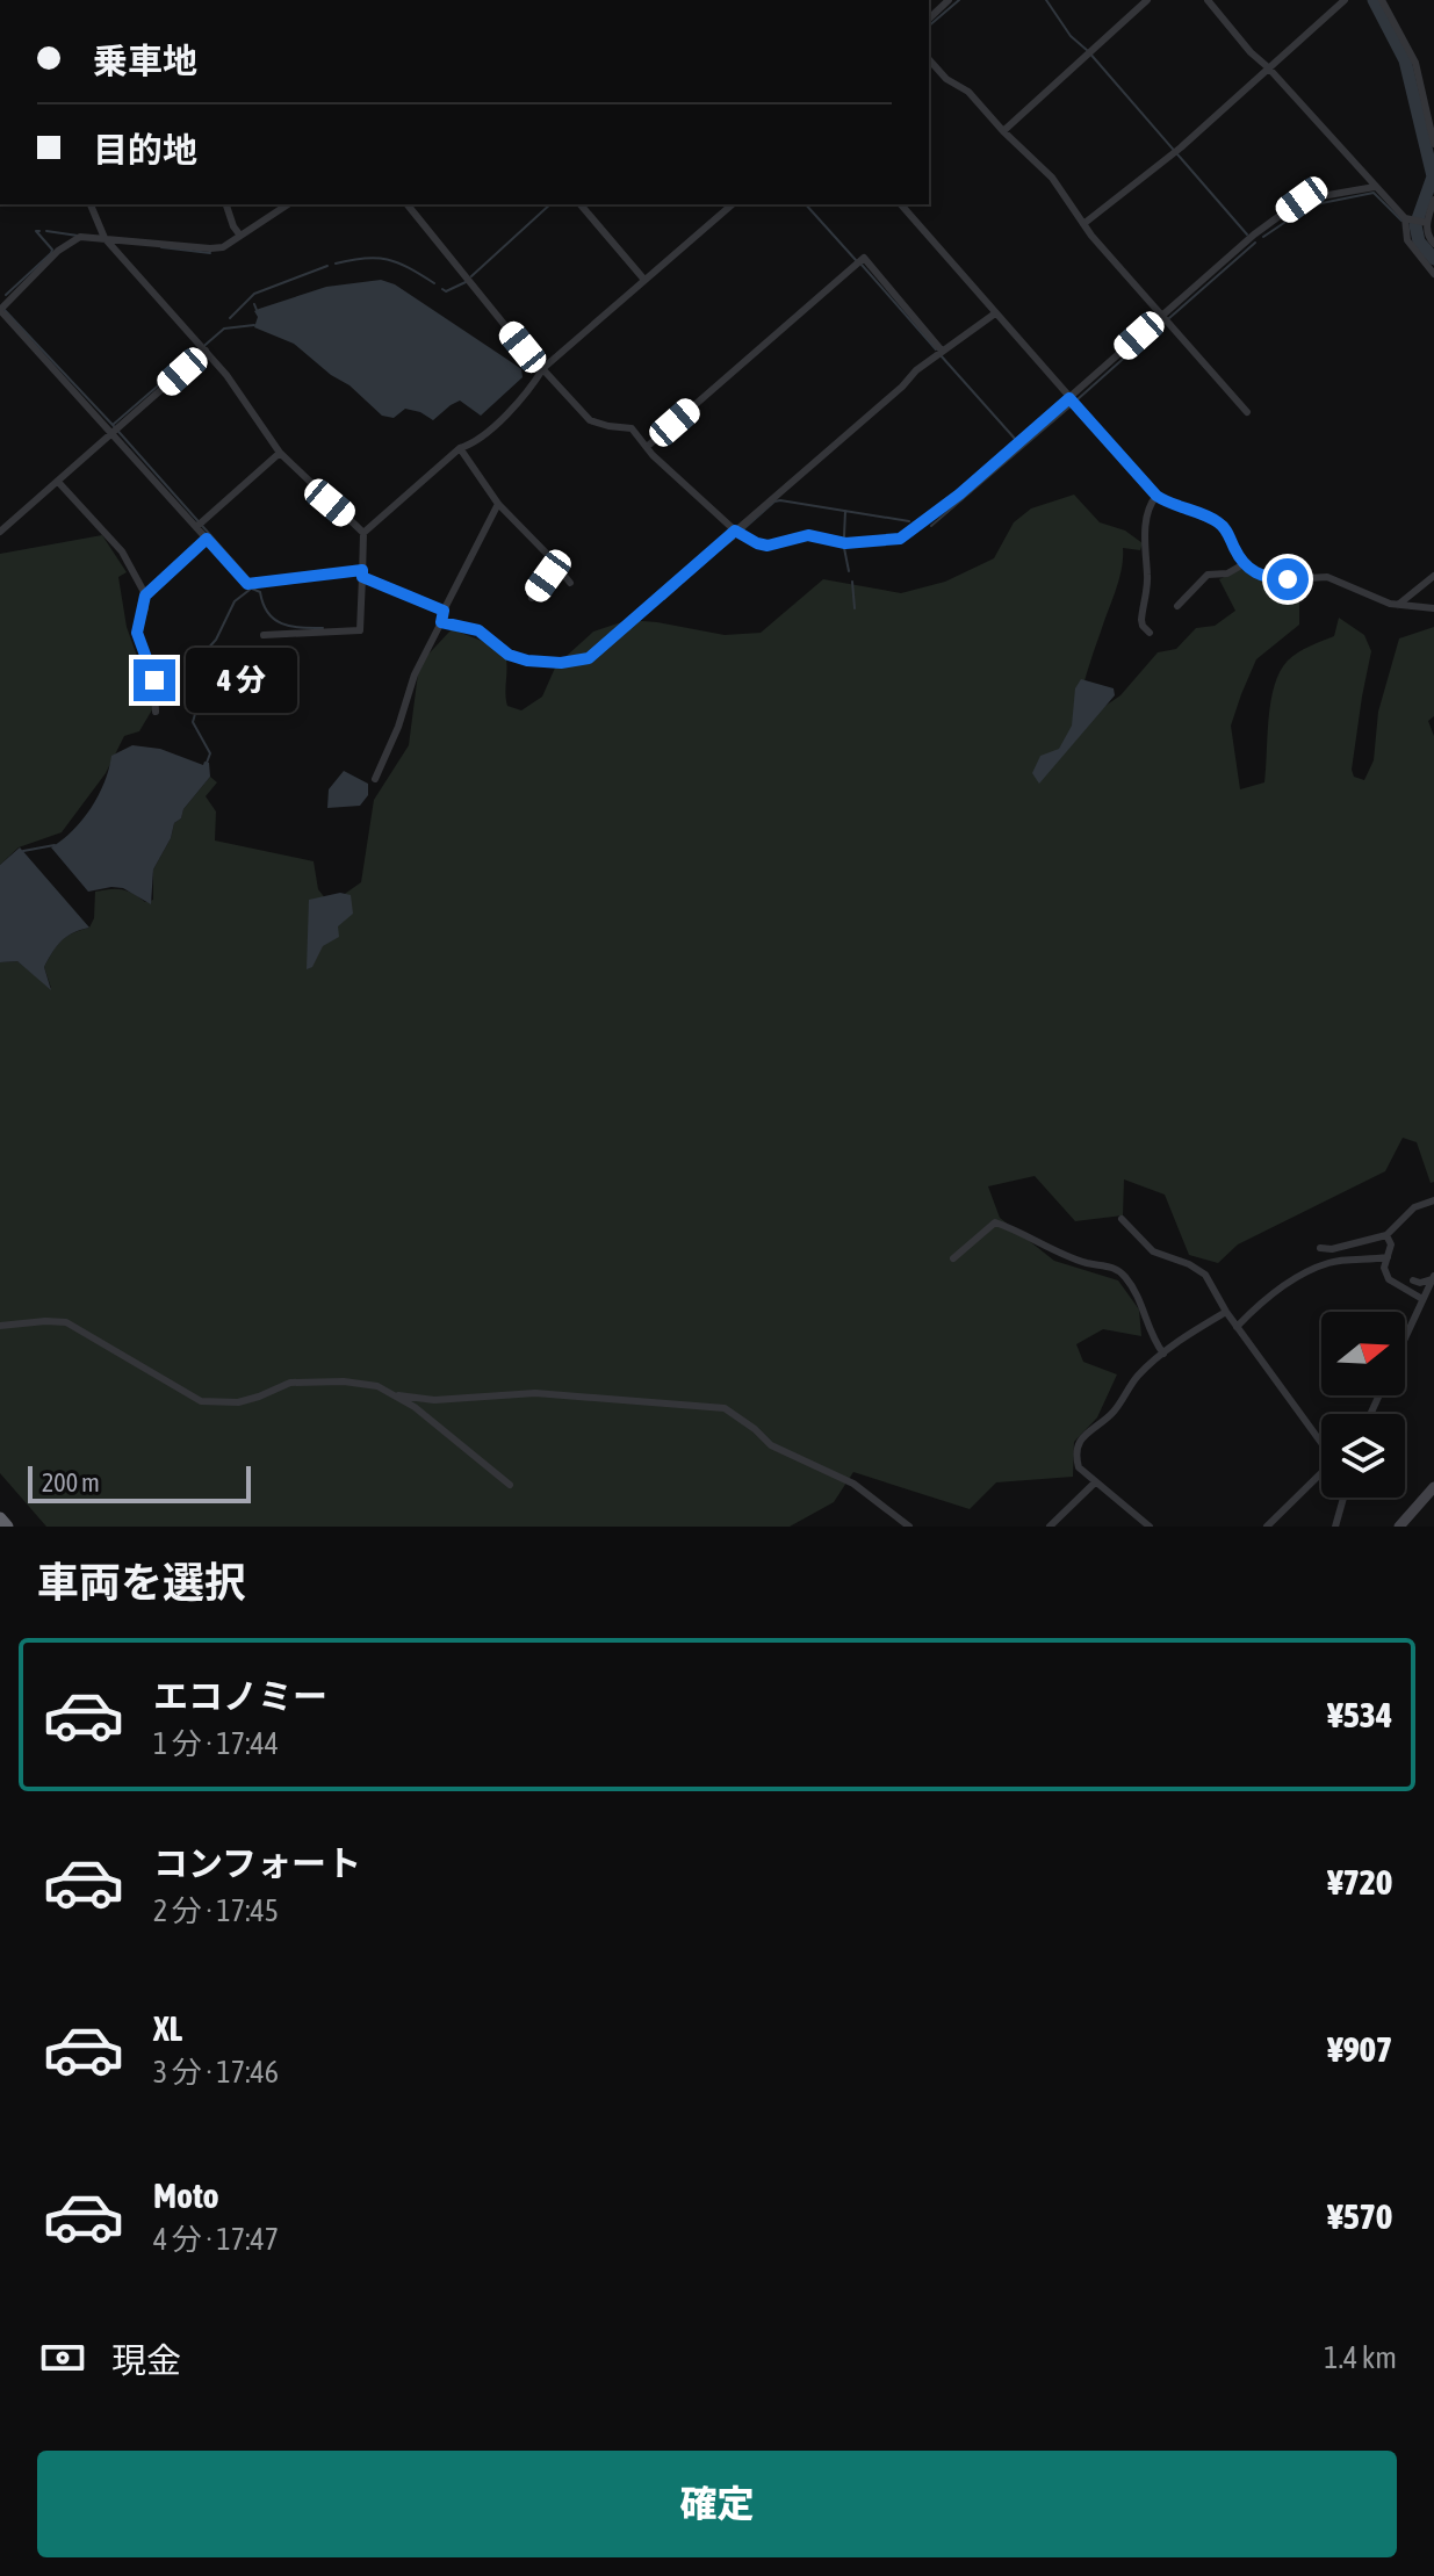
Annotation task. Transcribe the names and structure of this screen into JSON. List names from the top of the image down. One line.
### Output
{"scale_bar":"200 m","north":"right","page":{"banner":["乗車地","目的地"],"bubble":"4 分","scale":"200 m","heading":"車両を選択","list":[{"name":"エコノミー","note":"1 分 · 17:44","value":"¥534"},{"name":"コンフォート","note":"2 分 · 17:45","value":"¥720"},{"name":"XL","note":"3 分 · 17:46","value":"¥907"},{"name":"Moto","note":"4 分 · 17:47","value":"¥570"}],"pay":["現金","1.4 km"],"buttons":"確定"}}
